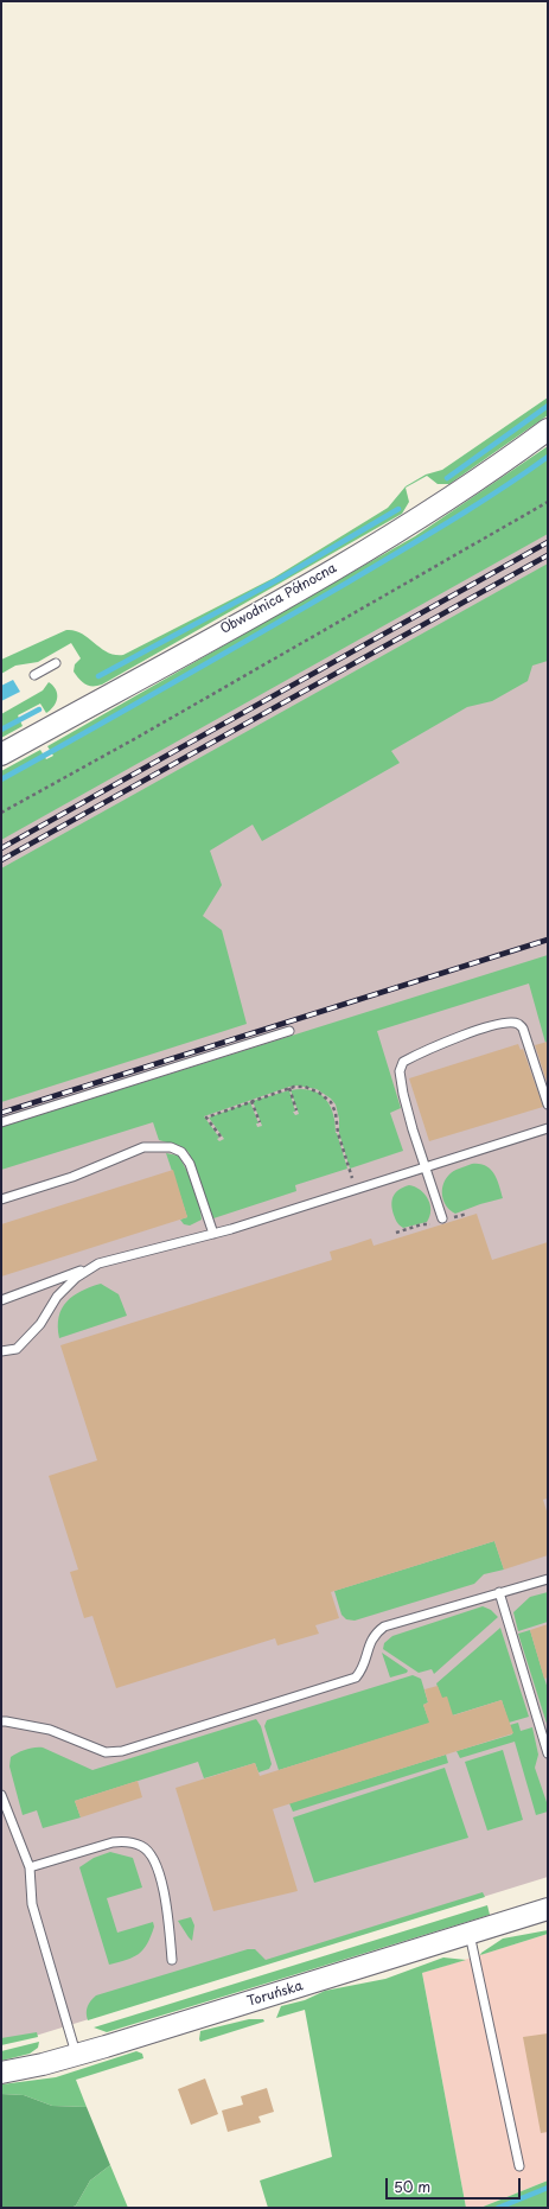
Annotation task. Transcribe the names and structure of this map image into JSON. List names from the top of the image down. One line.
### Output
{"streets":{"street":["Obwodnica Północna","Toruńska"]},"scale_bar":"50 m"}
